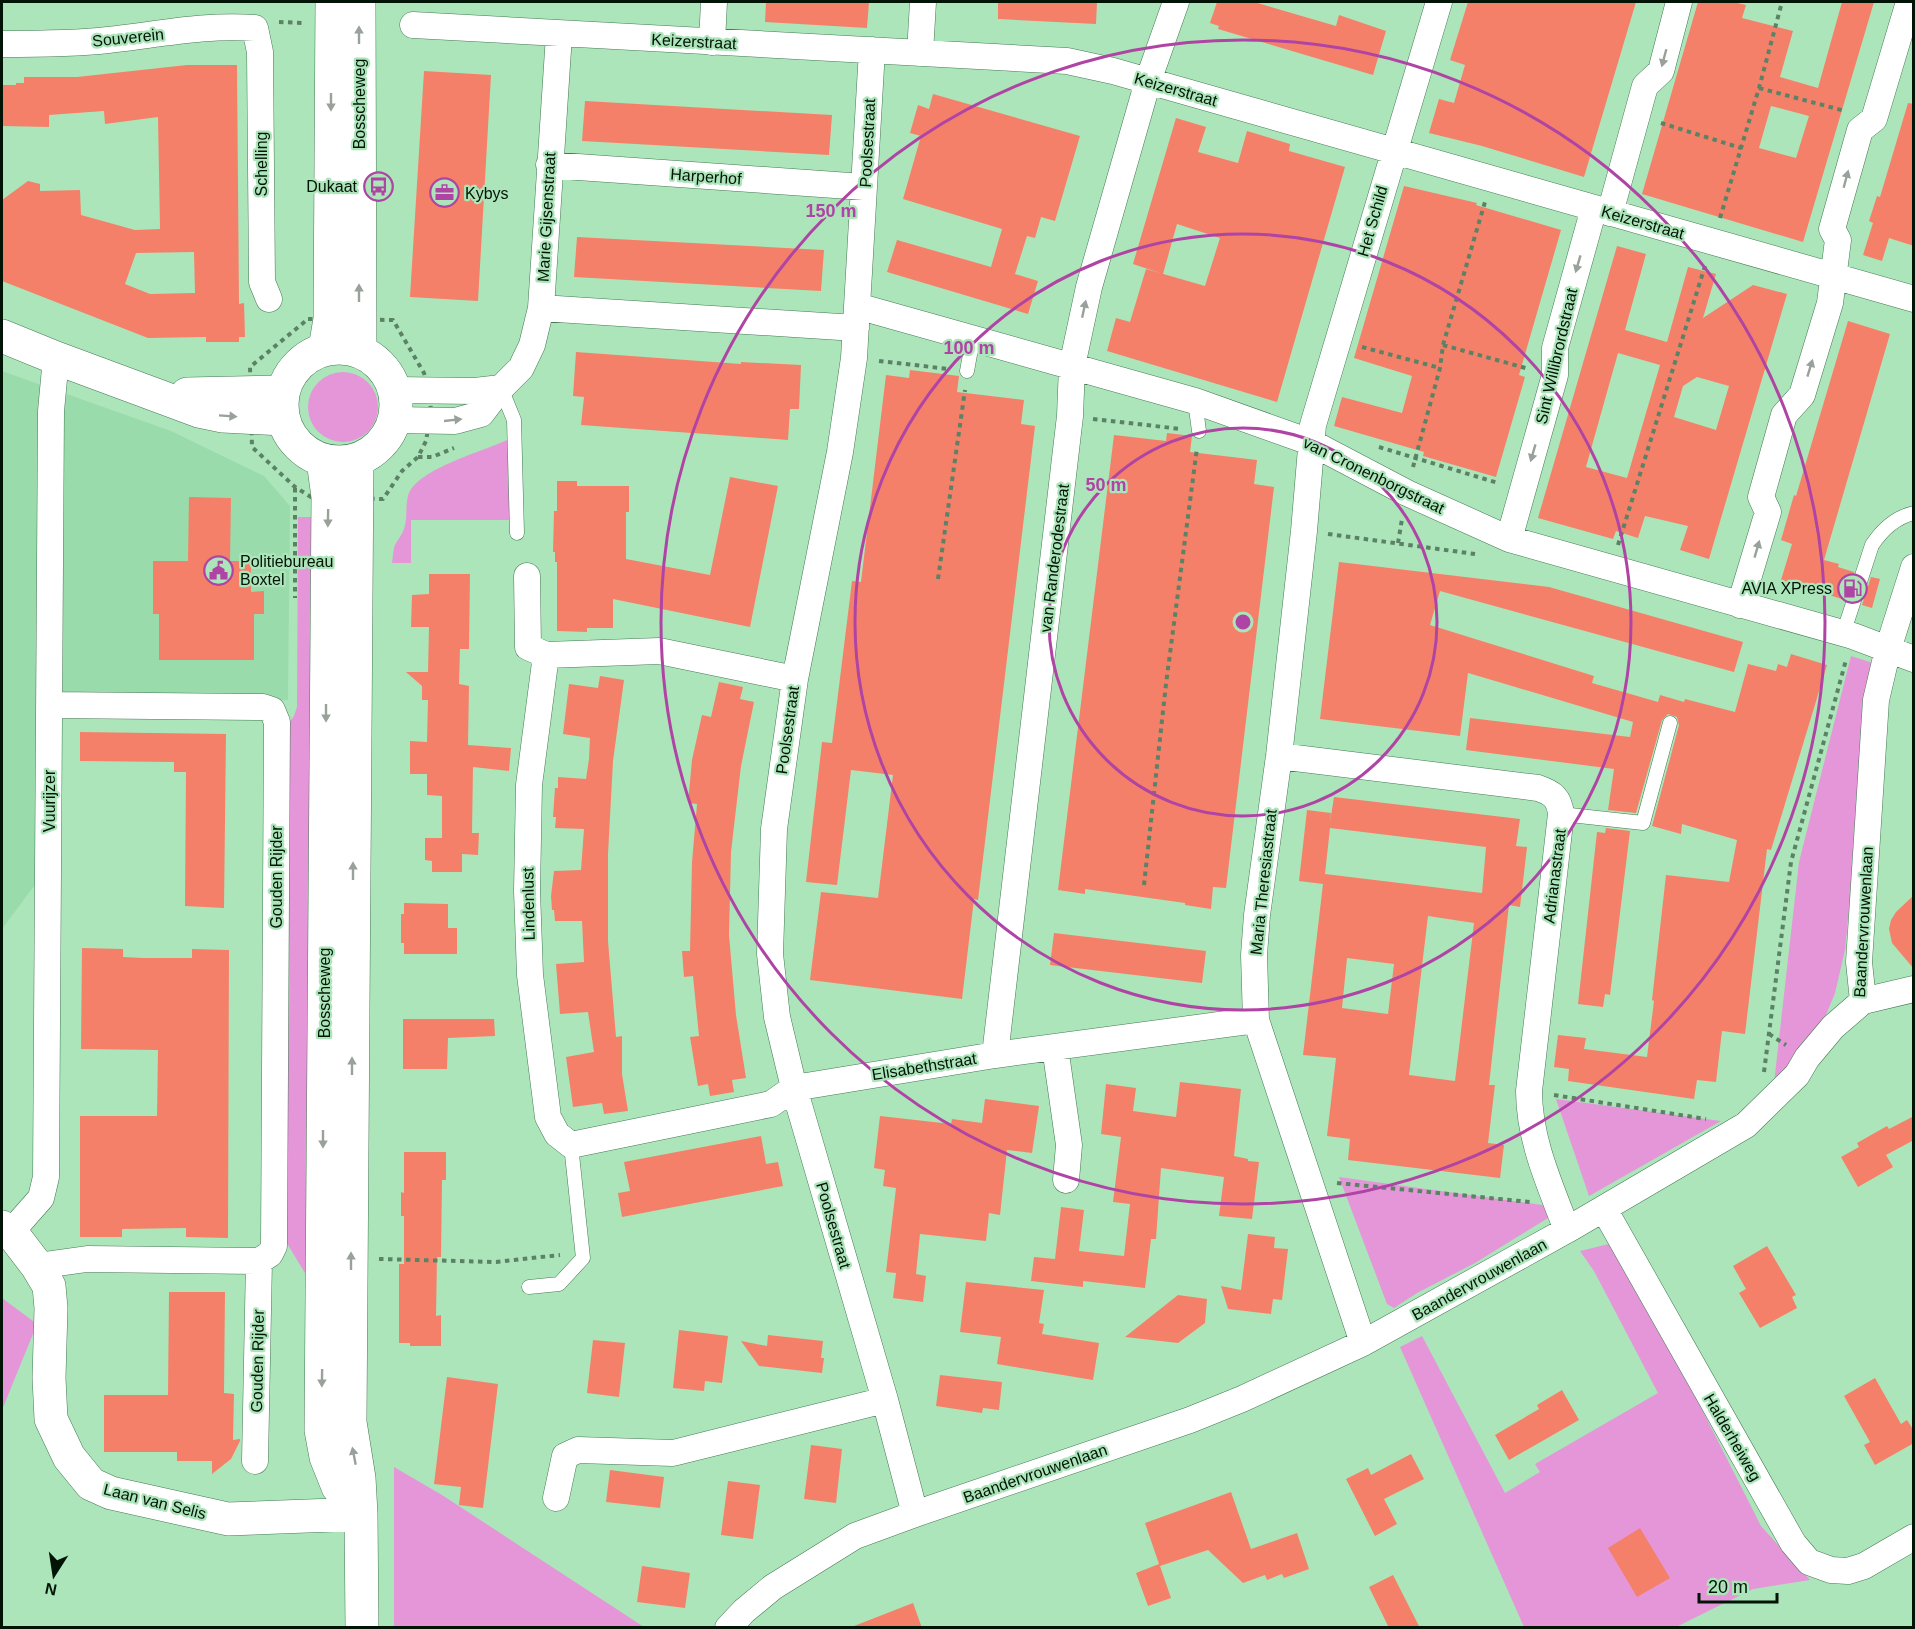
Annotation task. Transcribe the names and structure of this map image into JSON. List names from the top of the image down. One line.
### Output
{"streets":{"main road":["Bosscheweg","Laan van Selis"],"street":["Souverein","Keizerstraat","Poolsestraat","Schelling","Harperhof","Marie Gijsenstraat","Het Schild","Sint Willibrordstraat","van Cronenborgstraat","van Randerodestraat","Vuurijzer","Adrianastraat","Gouden Rijder","Maria Theresiastraat","Lindenlust","Baandervrouwenlaan","Elisabethstraat","Halderheiweg"]},"crossings":[["Souverein","Schelling"],["Keizerstraat","Poolsestraat"],["Keizerstraat","Marie Gijsenstraat"],["Keizerstraat","Het Schild"],["Keizerstraat","Sint Willibrordstraat"],["Keizerstraat","van Randerodestraat"],["Bosscheweg","Marie Gijsenstraat"],["Bosscheweg","Laan van Selis"],["Poolsestraat","Harperhof"],["Poolsestraat","van Cronenborgstraat"],["Poolsestraat","Baandervrouwenlaan"],["Poolsestraat","Elisabethstraat"],["Harperhof","Marie Gijsenstraat"],["Het Schild","van Cronenborgstraat"],["Het Schild","Maria Theresiastraat"],["Sint Willibrordstraat","van Cronenborgstraat"],["van Cronenborgstraat","van Randerodestraat"],["van Cronenborgstraat","Maria Theresiastraat"],["van Cronenborgstraat","Baandervrouwenlaan"],["van Randerodestraat","Elisabethstraat"],["Vuurijzer","Gouden Rijder"],["Vuurijzer","Laan van Selis"],["Adrianastraat","Maria Theresiastraat"],["Adrianastraat","Baandervrouwenlaan"],["Maria Theresiastraat","Baandervrouwenlaan"],["Maria Theresiastraat","Elisabethstraat"],["Baandervrouwenlaan","Halderheiweg"]],"places":{"bus stop":["Dukaat"],"office":["Kybys"],"public building":["Politiebureau Boxtel"],"fuel station":["AVIA XPress"]},"scale_bar":"20 m","north":"bottom","rings":["150 m","100 m","50 m"]}
